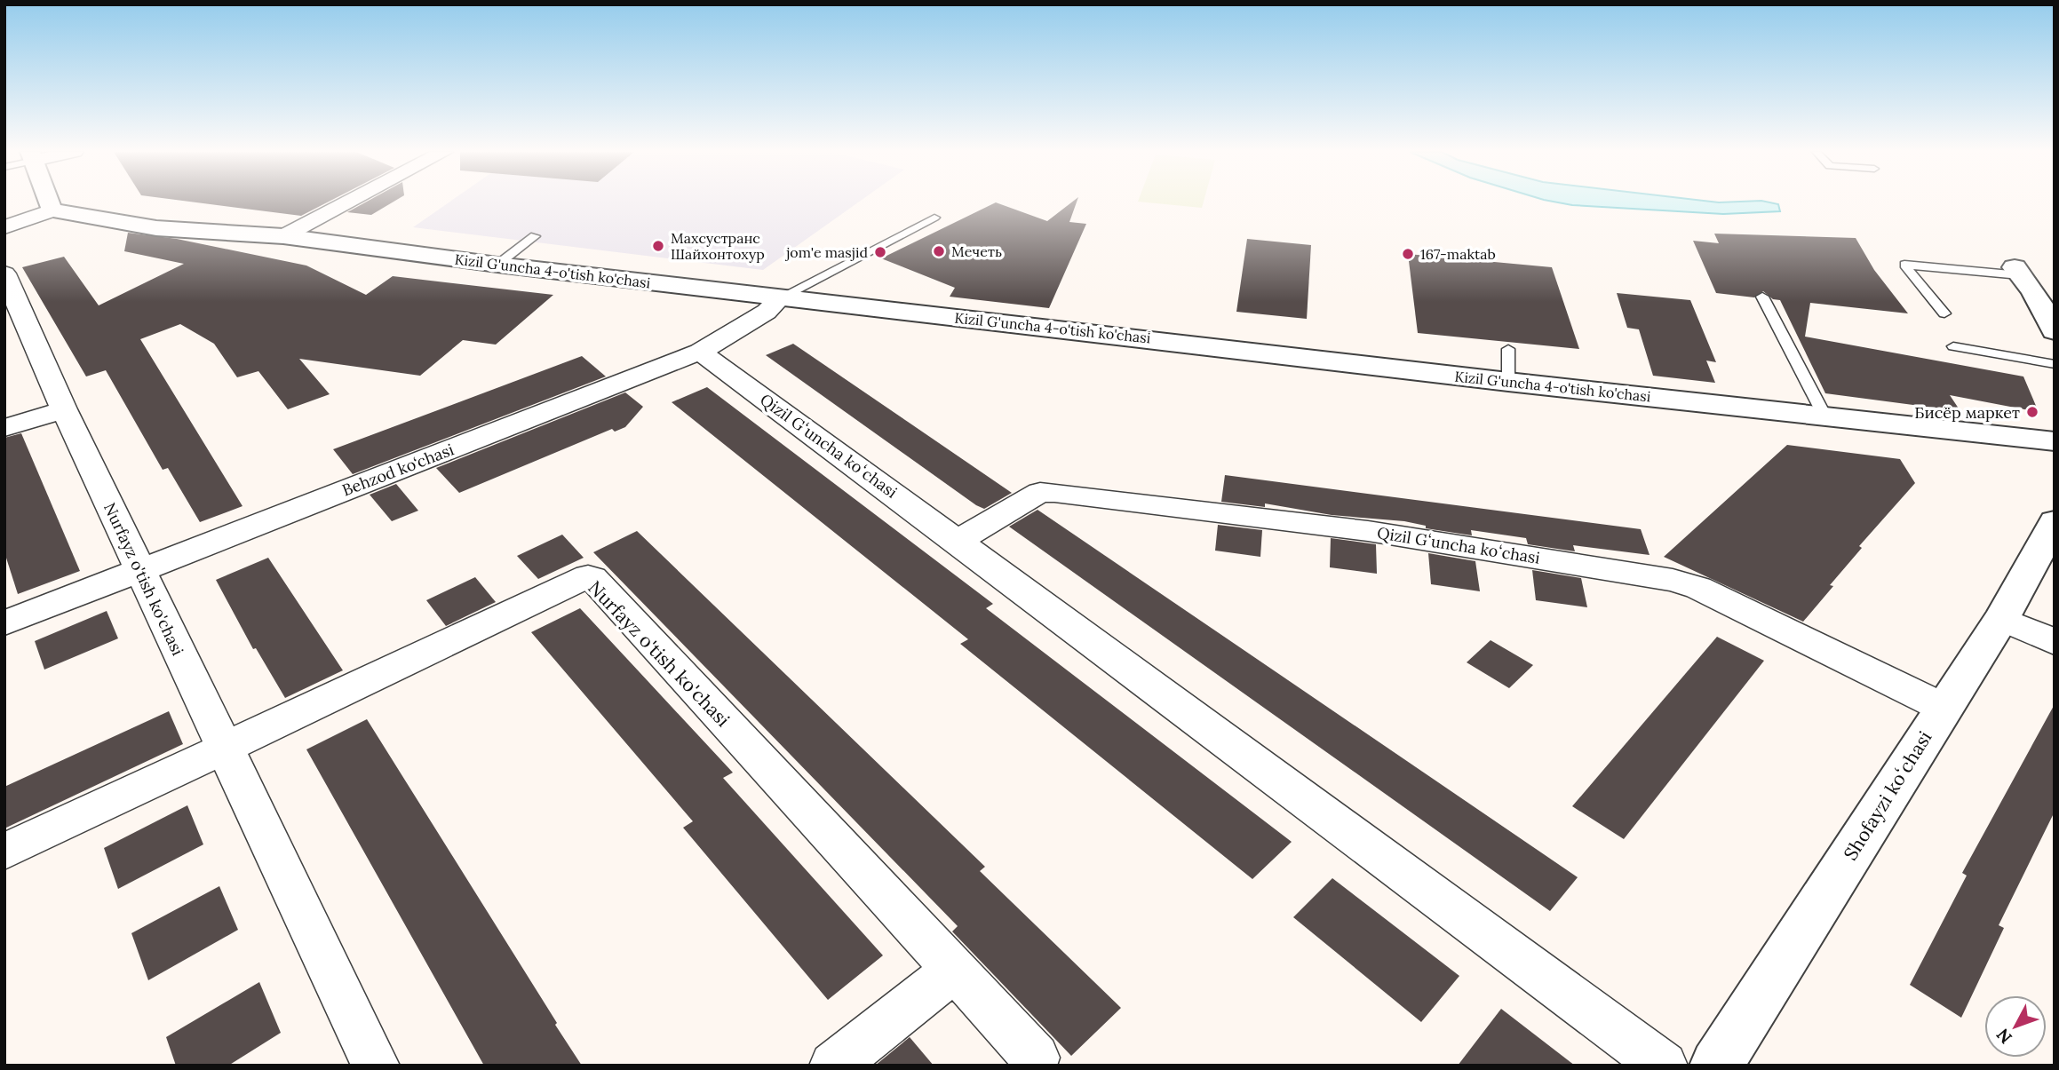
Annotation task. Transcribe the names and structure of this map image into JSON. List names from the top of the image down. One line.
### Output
{"streets":{"street":["Kizil G'uncha 4-o'tish ko'chasi","Qizil Gʻuncha koʻchasi","Behzod ko‘chasi","Nurfayz o'tish ko'chasi","Shofayzi koʻchasi"]},"crossings":[["Kizil G'uncha 4-o'tish ko'chasi","Behzod ko‘chasi"],["Qizil Gʻuncha koʻchasi","Behzod ko‘chasi"],["Qizil Gʻuncha koʻchasi","Shofayzi koʻchasi"],["Behzod ko‘chasi","Nurfayz o'tish ko'chasi"]],"places":["Махсустранс Шайхонтохур","Мечеть","jom'e masjid","167-maktab","Бисёр маркет"],"north":"bottom left"}
